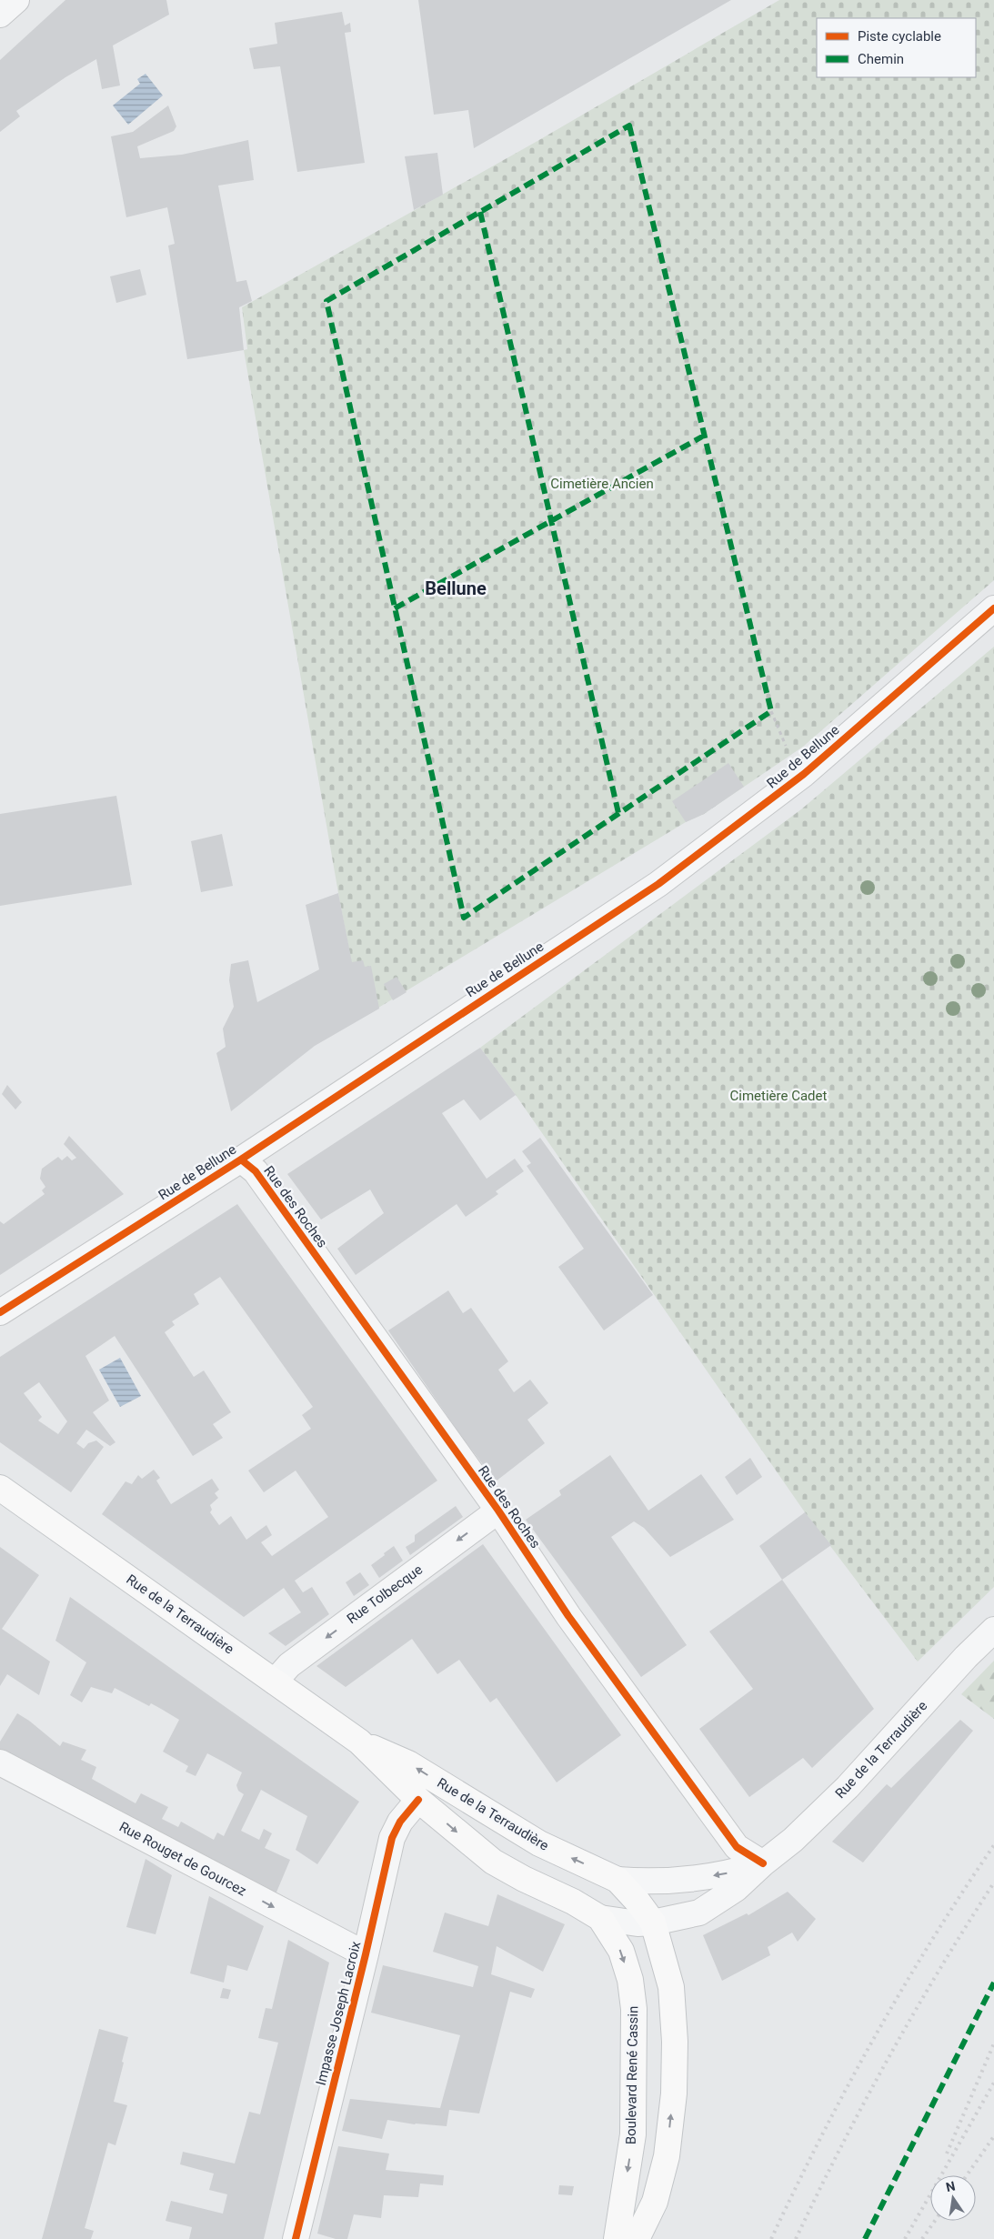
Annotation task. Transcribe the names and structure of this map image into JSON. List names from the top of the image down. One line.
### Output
{"streets":{"main road":["Rue de la Terraudière","Boulevard René Cassin"],"street":["Rue de Bellune","Rue des Roches","Rue Tolbecque","Rue Rouget de Gourcez","Impasse Joseph Lacroix"]},"crossings":[["Rue de Bellune","Rue des Roches"],["Rue des Roches","Rue Tolbecque"],["Rue des Roches","Rue de la Terraudière"],["Rue Tolbecque","Rue de la Terraudière"],["Rue de la Terraudière","Impasse Joseph Lacroix"],["Rue de la Terraudière","Boulevard René Cassin"],["Rue Rouget de Gourcez","Impasse Joseph Lacroix"]],"one_way":["Rue Tolbecque","Rue Rouget de Gourcez"],"districts":["Bellune"],"parks":["Cimetière Ancien","Cimetière Cadet"],"legend":["Piste cyclable","Chemin"],"north":"top"}
